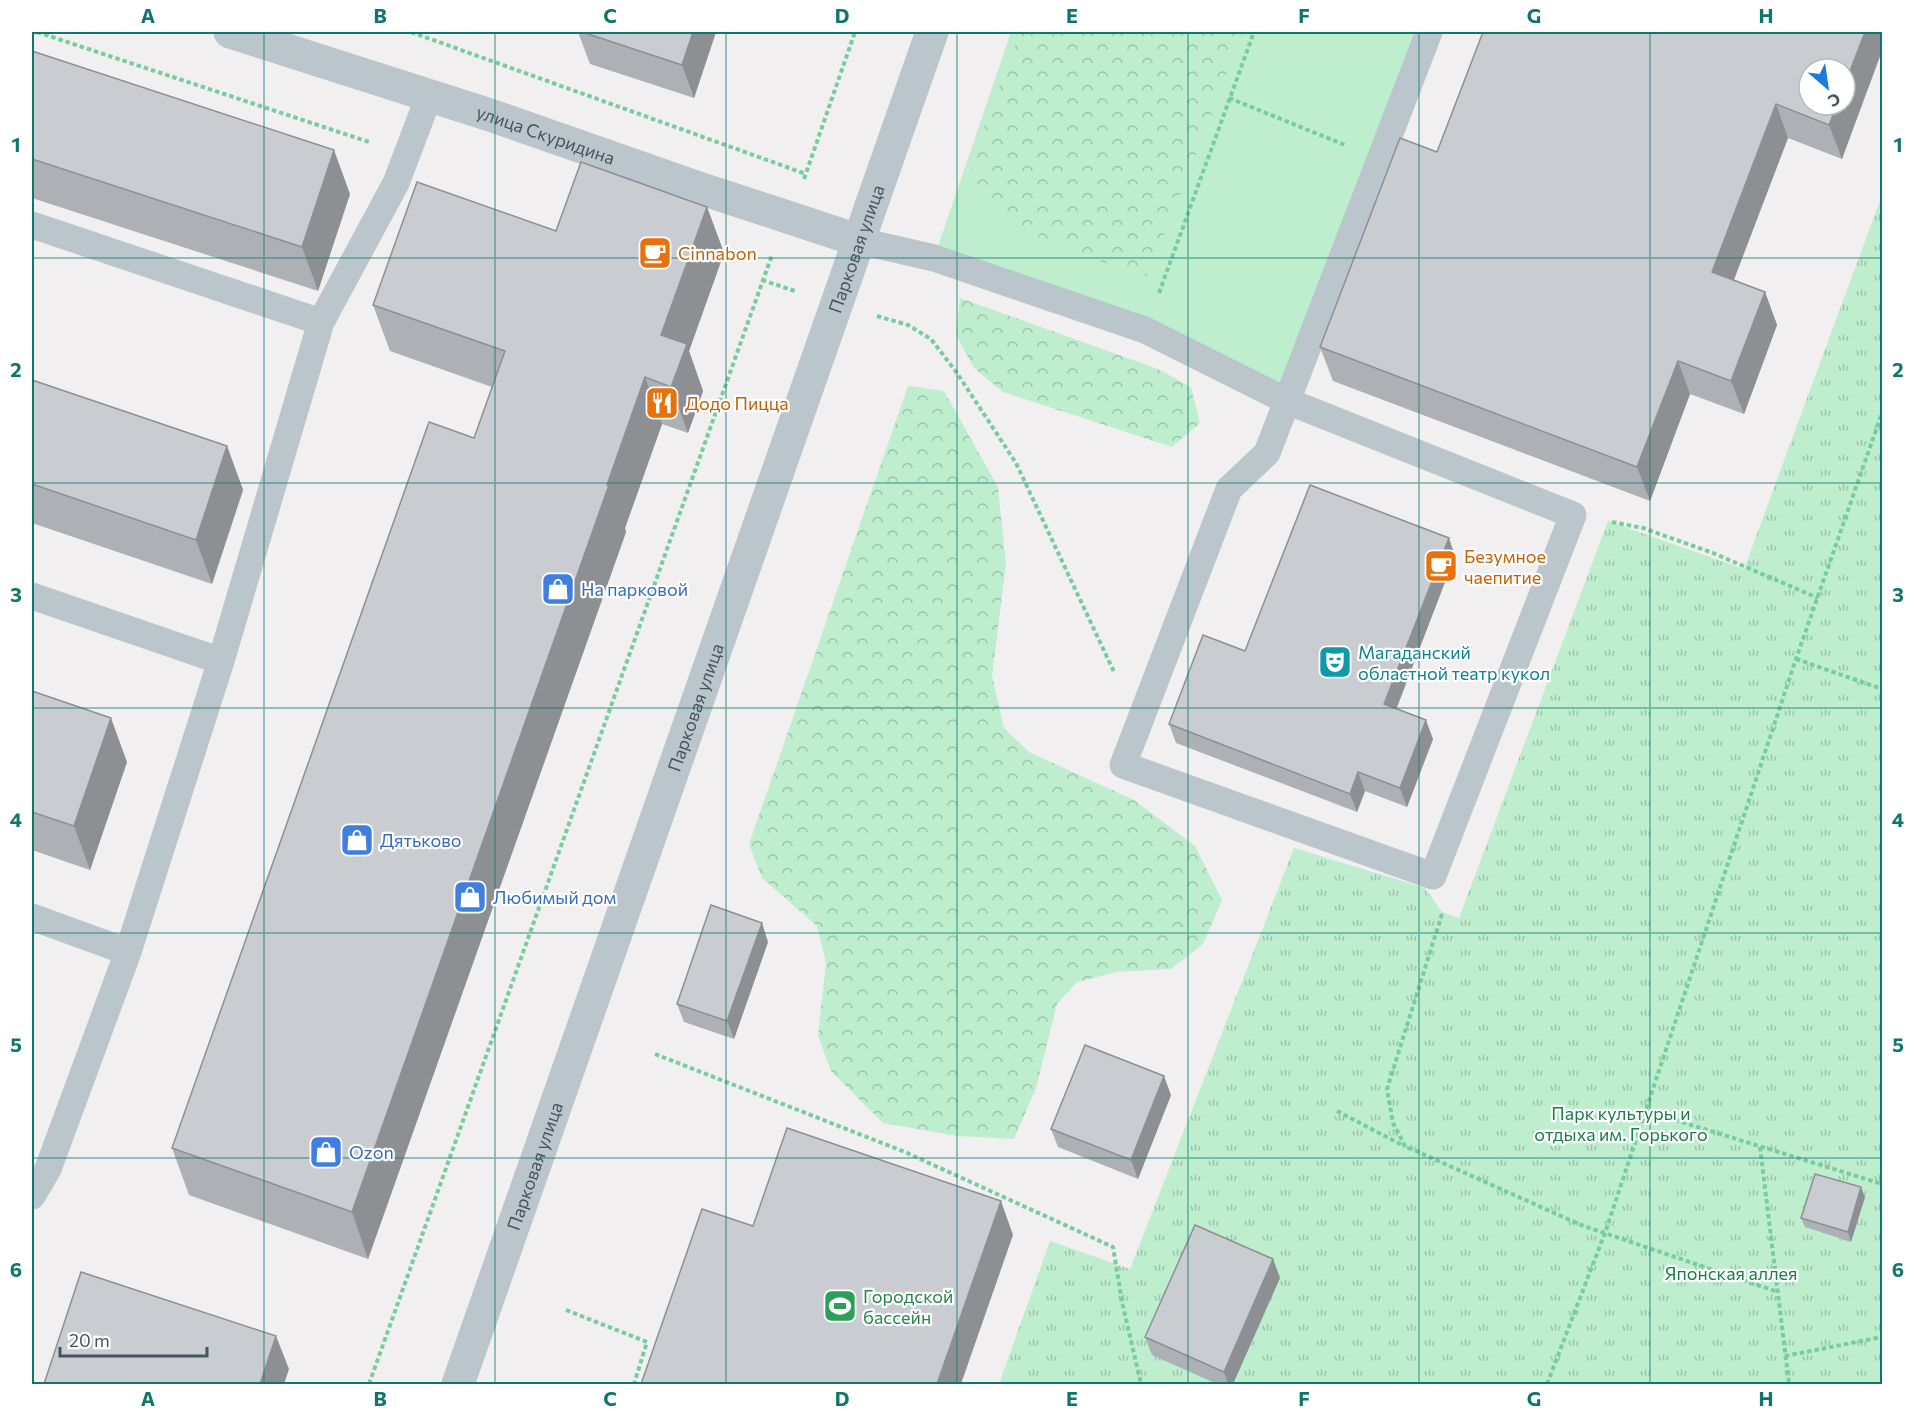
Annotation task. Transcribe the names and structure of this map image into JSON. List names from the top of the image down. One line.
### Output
{"streets":{"street":["улица Скуридина","Парковая улица"]},"crossings":[["улица Скуридина","Парковая улица"]],"parks":["Парк культуры и отдыха им. Горького","Японская аллея"],"places":{"cafe":["Cinnabon","Безумное чаепитие"],"restaurant":["Додо Пицца"],"shop":["На парковой","Дятьково","Любимый дом","Ozon"],"theatre":["Магаданский областной театр кукол"],"sports":["Городской бассейн"]},"scale_bar":"20 m","north":"bottom right","grid":{"columns":["A","B","C","D","E","F","G","H"],"rows":["1","2","3","4","5","6"]}}
